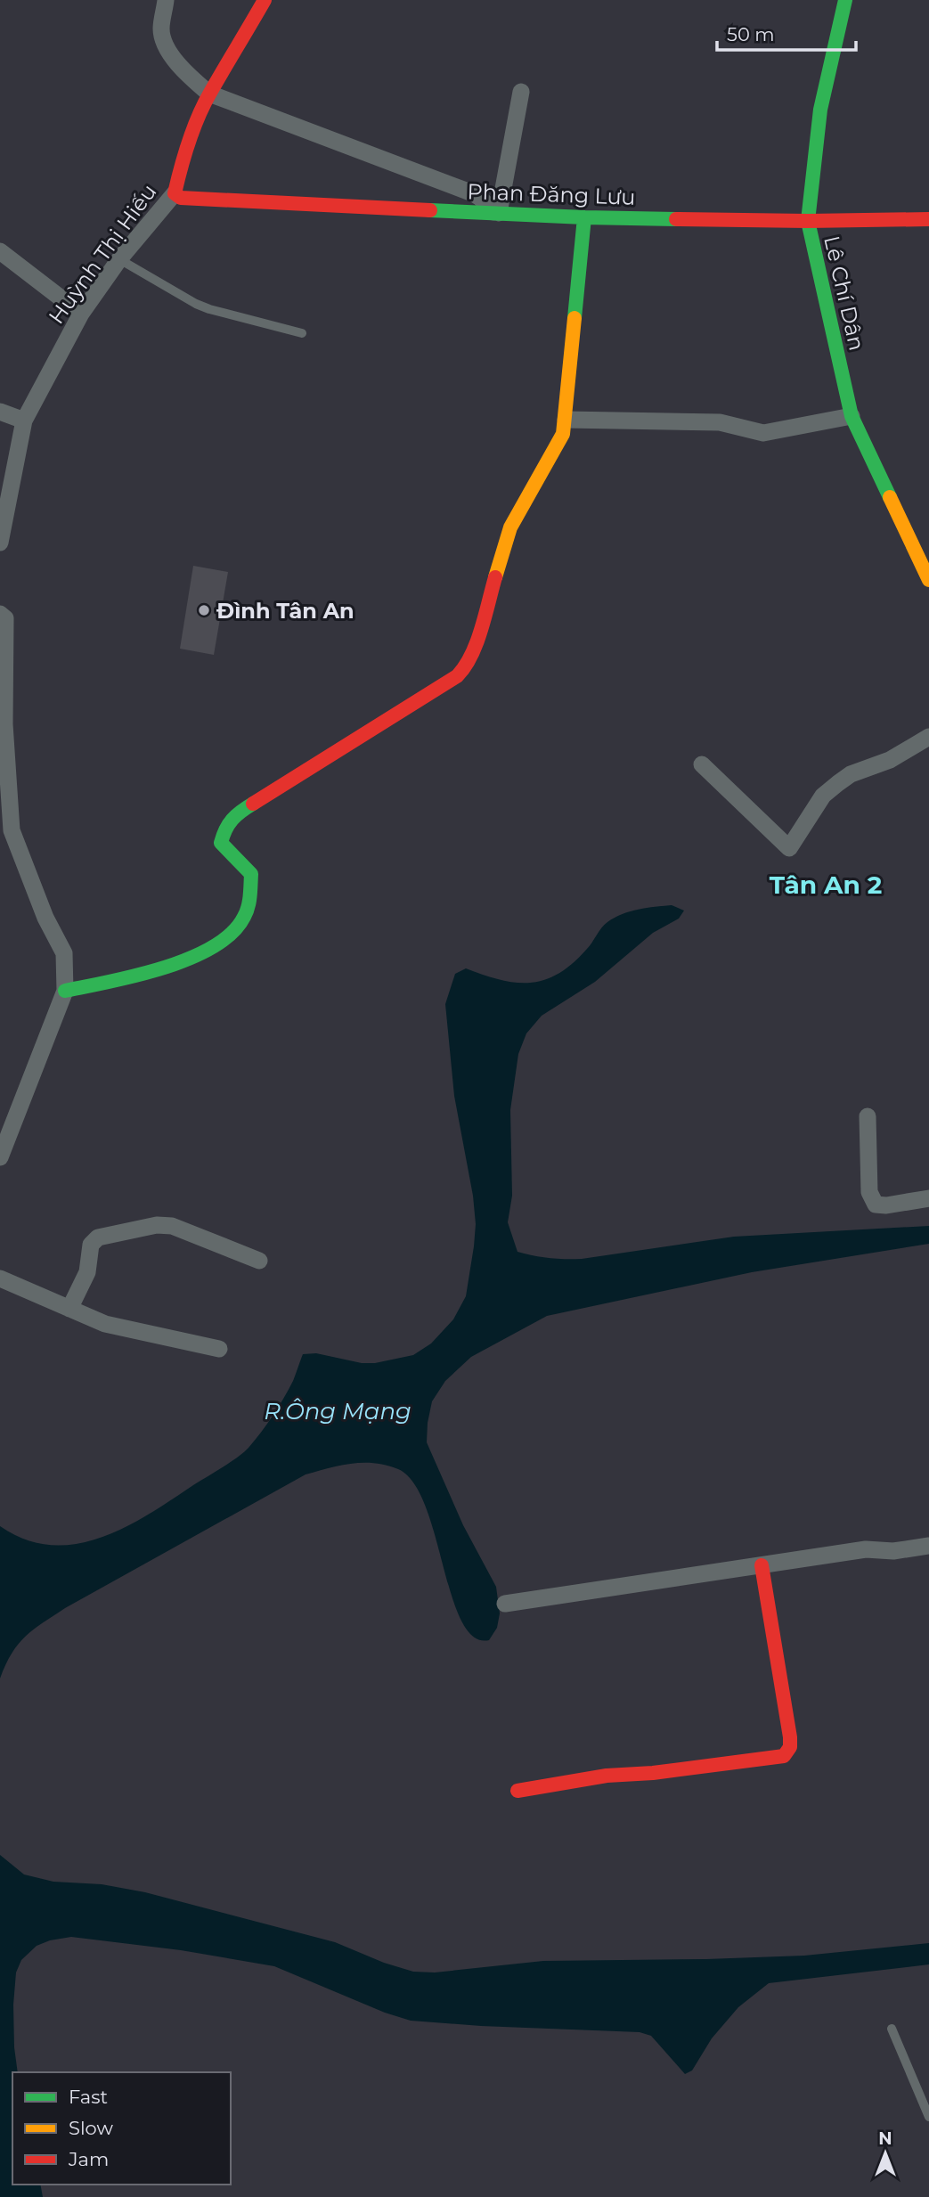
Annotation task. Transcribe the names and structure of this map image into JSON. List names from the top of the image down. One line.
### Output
{"streets":{"street":["Phan Đăng Lưu","Huỳnh Thị Hiếu","Lê Chí Dân"]},"crossings":[["Phan Đăng Lưu","Huỳnh Thị Hiếu"],["Phan Đăng Lưu","Lê Chí Dân"]],"districts":["Tân An 2"],"water":["R.Ông Mạng"],"places":["Đình Tân An"],"legend":["Fast","Slow","Jam"],"scale_bar":"50 m","north":"top"}
